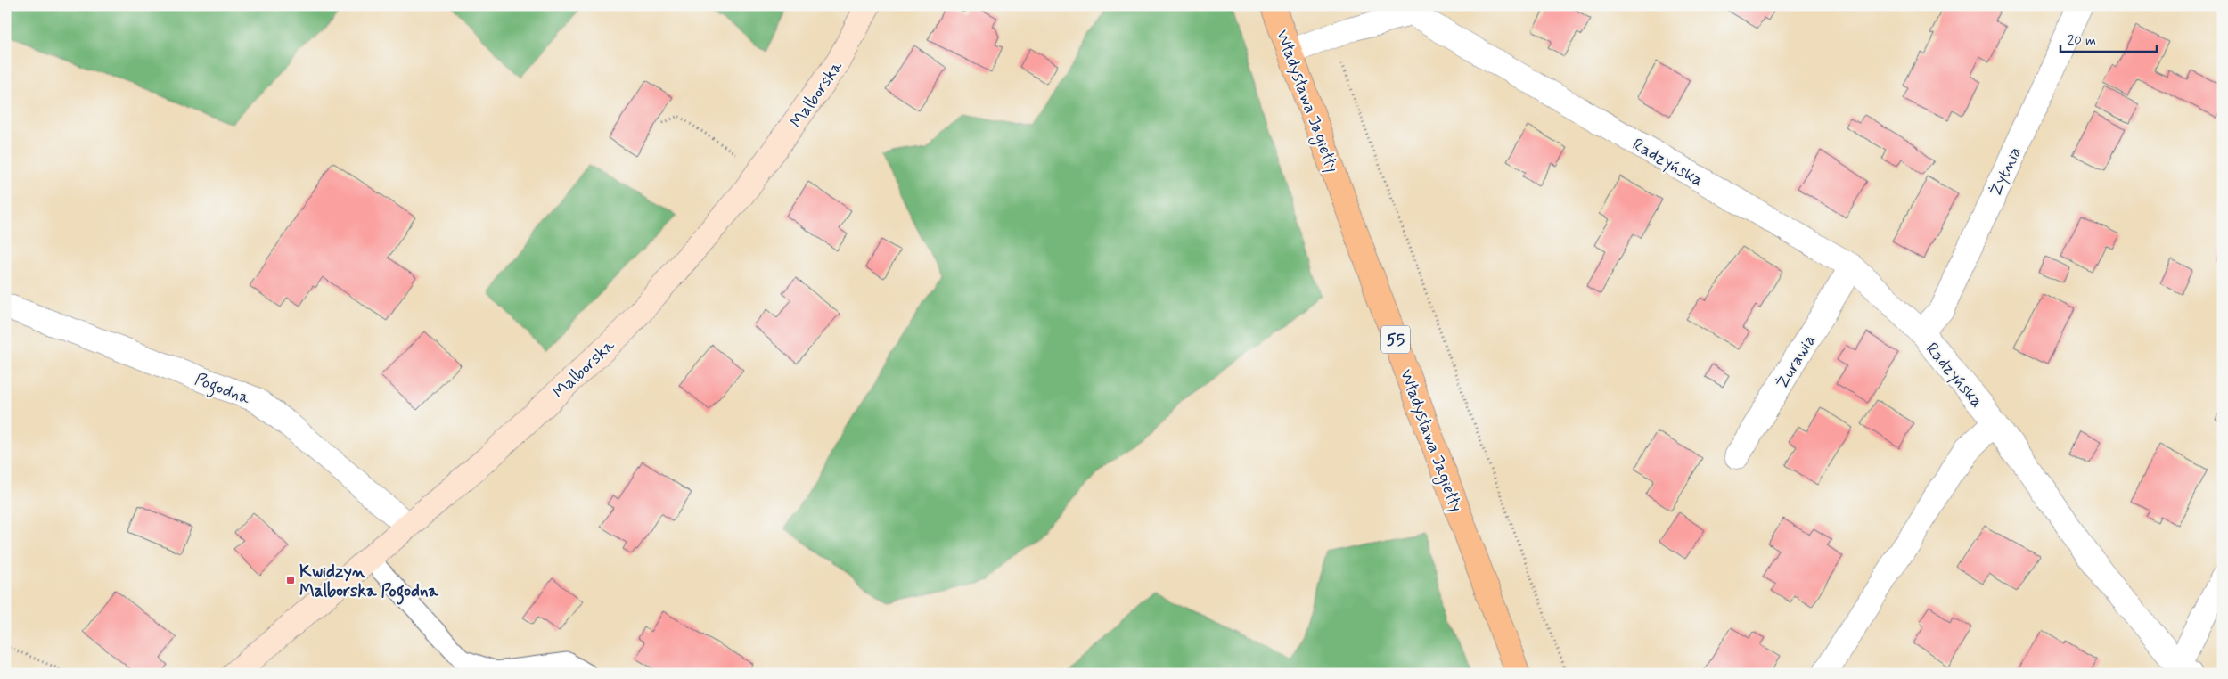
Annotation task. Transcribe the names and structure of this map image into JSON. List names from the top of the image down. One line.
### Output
{"streets":{"main road":["Władysława Jagiełły","55"],"street":["Malborska","Radzyńska","Żytnia","Żurawia","Pogodna"]},"crossings":[["Malborska","Pogodna"],["Władysława Jagiełły","Radzyńska"],["Radzyńska","Żytnia"],["Radzyńska","Żurawia"]],"places":{"transit":["Kwidzyn Malborska Pogodna"]},"scale_bar":"20 m"}
